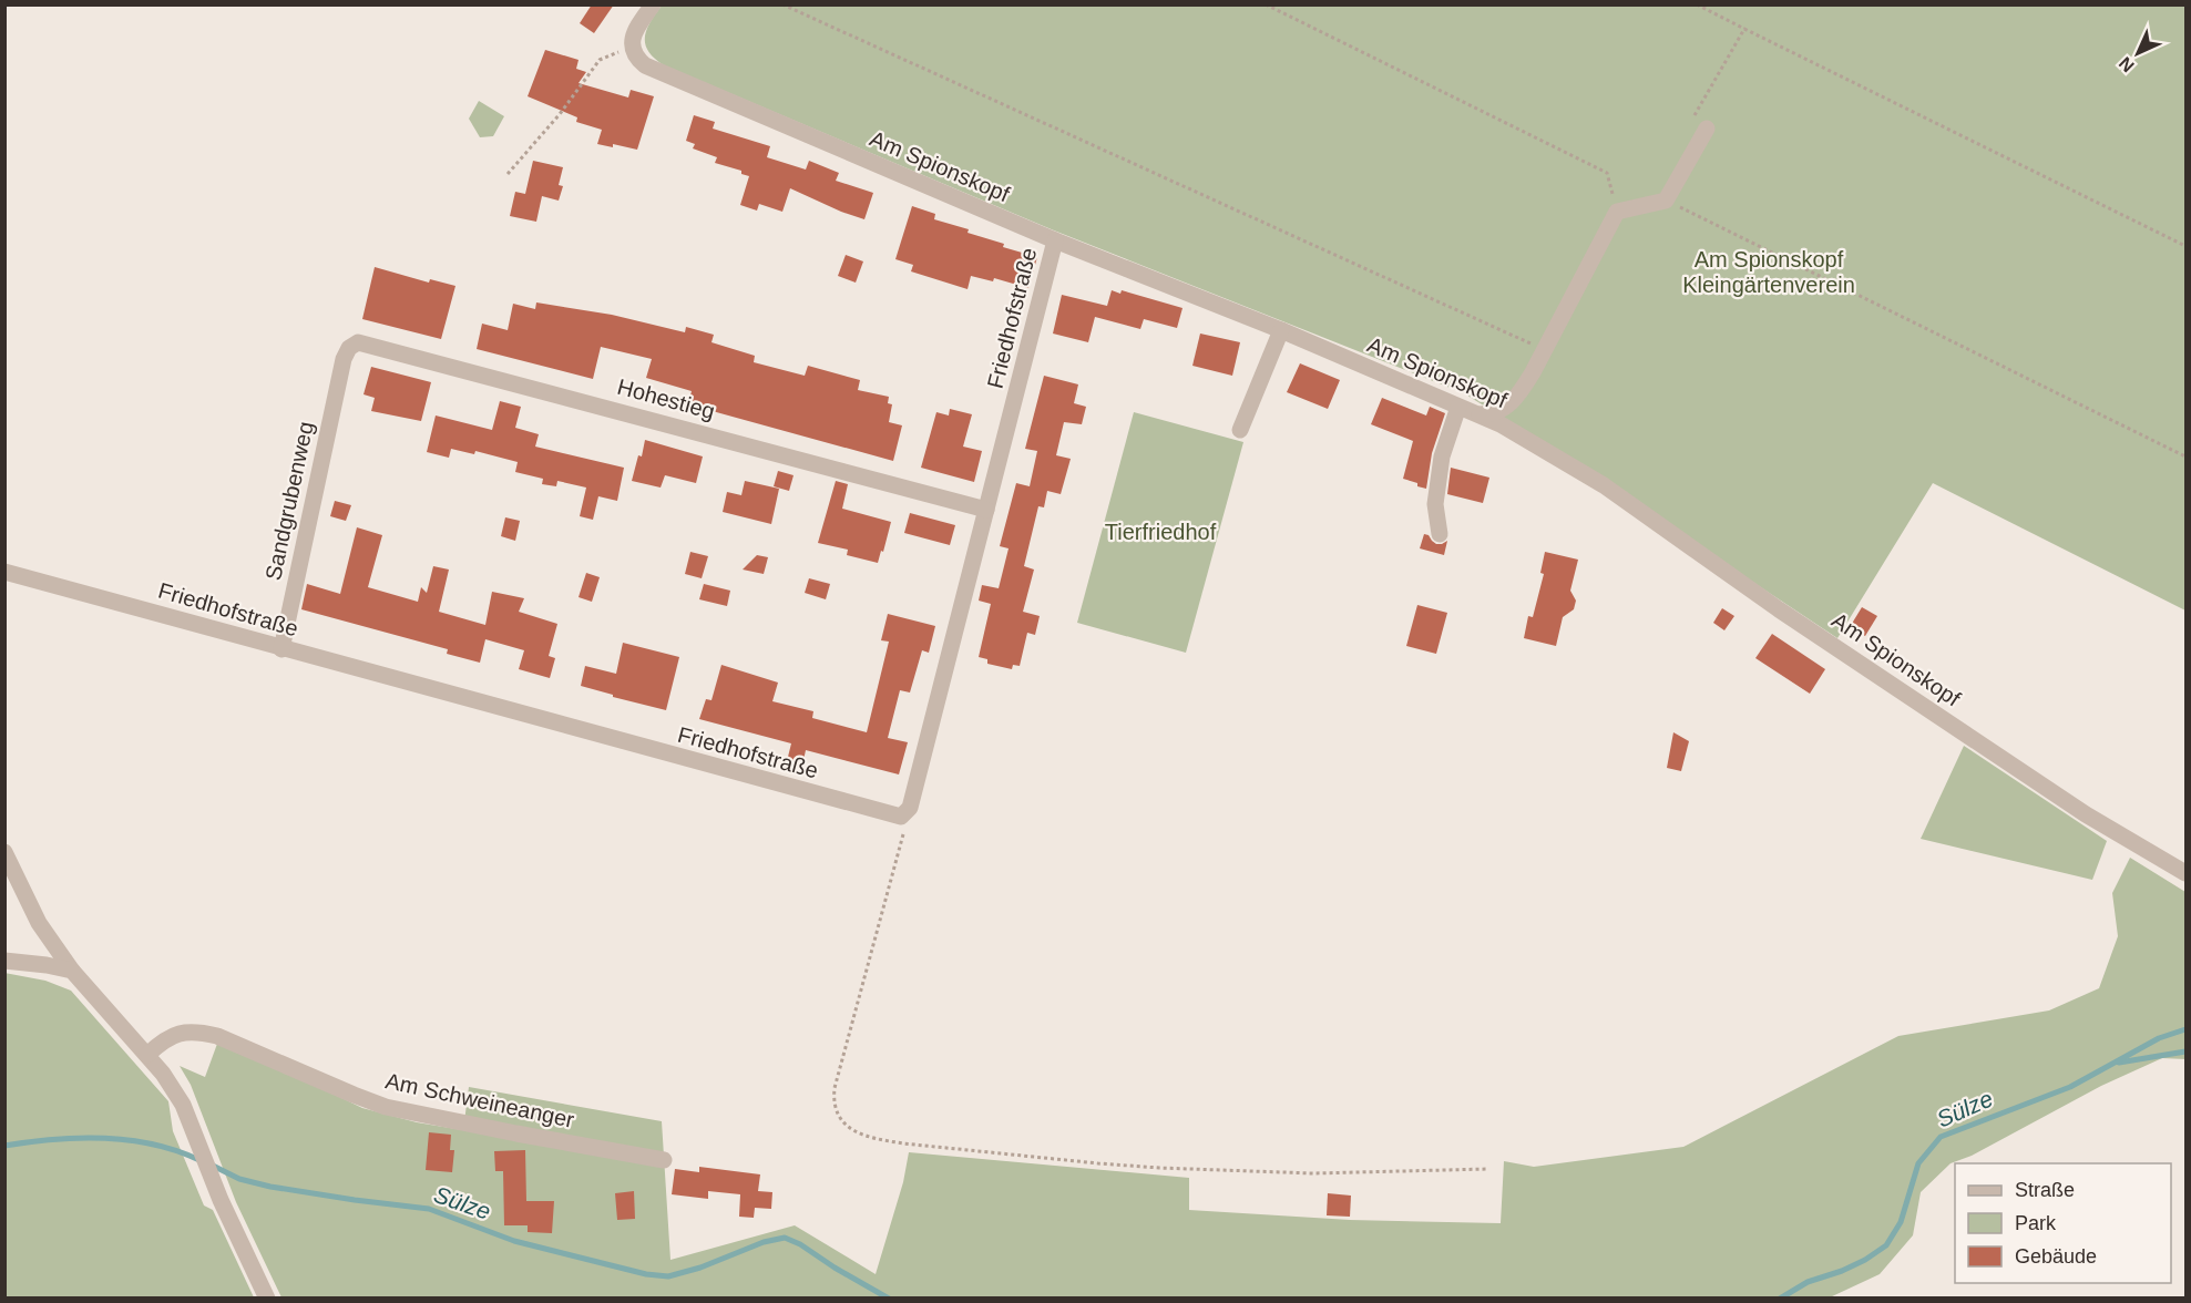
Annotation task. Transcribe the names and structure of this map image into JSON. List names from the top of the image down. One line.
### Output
{"streets":{"street":["Am Spionskopf","Friedhofstraße","Hohestieg","Sandgrubenweg","Am Schweineanger"]},"crossings":[["Am Spionskopf","Friedhofstraße"],["Friedhofstraße","Hohestieg"],["Friedhofstraße","Sandgrubenweg"],["Hohestieg","Sandgrubenweg"]],"water":["Sülze"],"parks":["Am Spionskopf Kleingärtenverein","Tierfriedhof"],"legend":["Straße","Park","Gebäude"],"north":"bottom left"}
